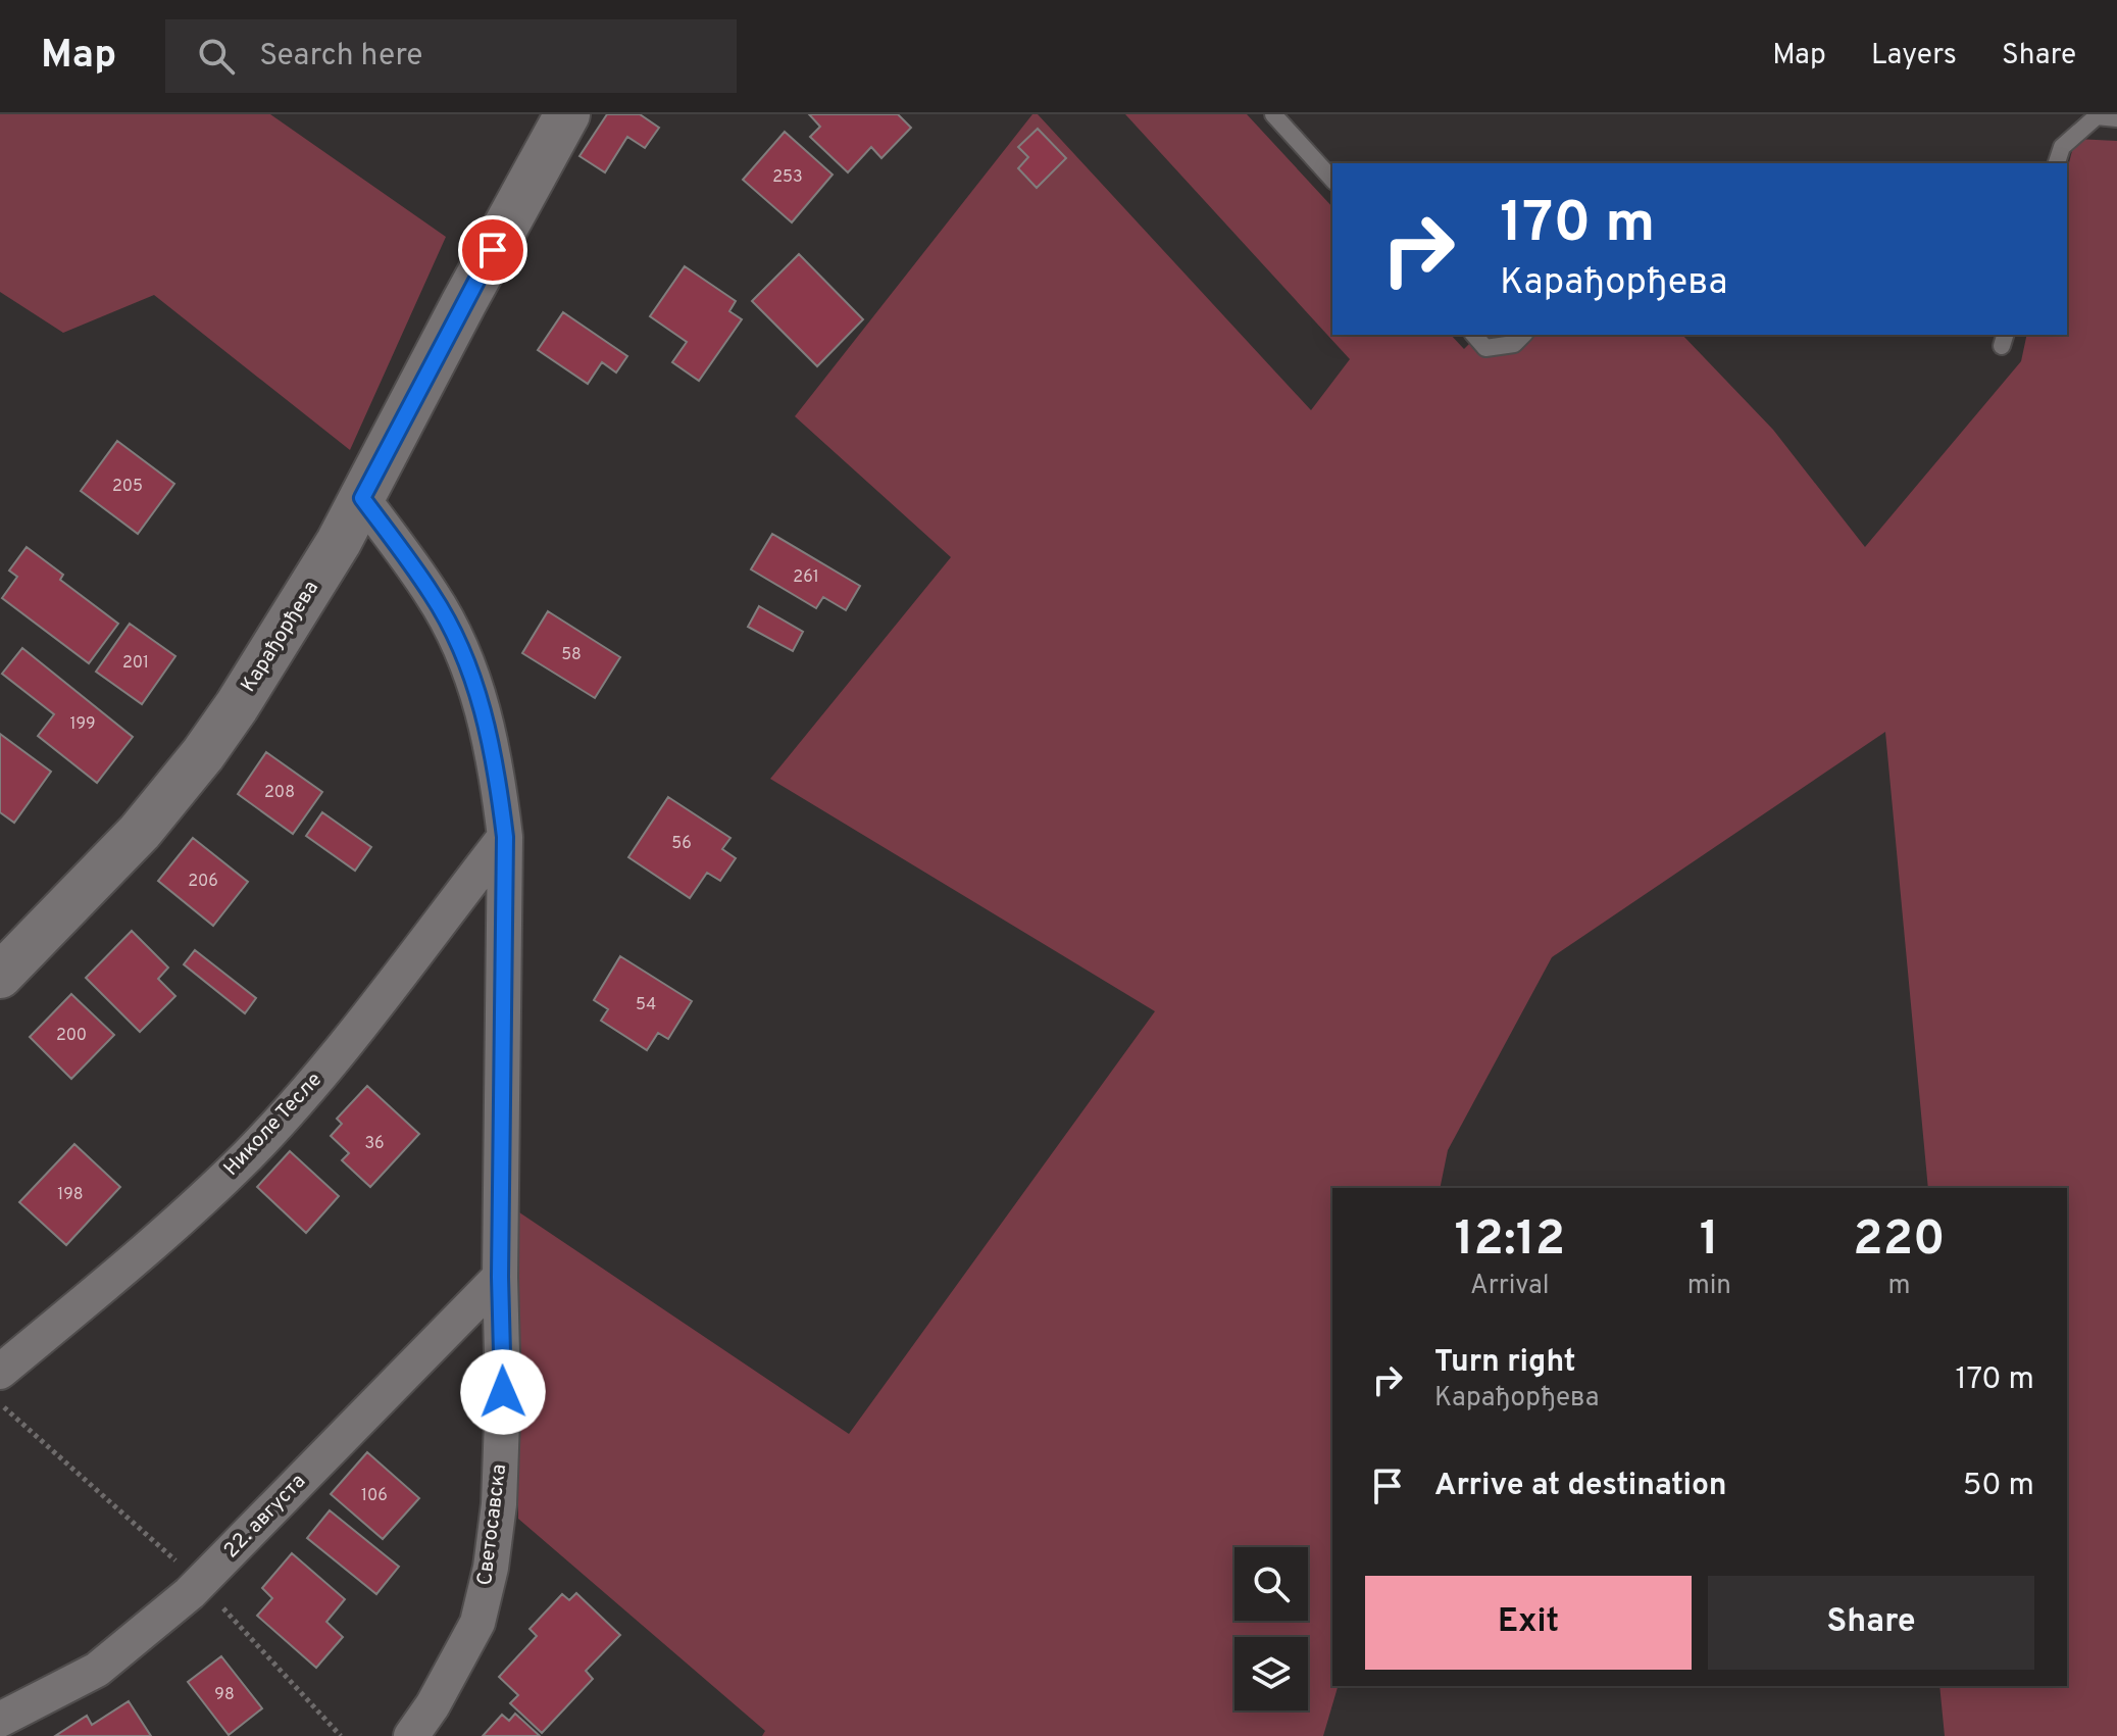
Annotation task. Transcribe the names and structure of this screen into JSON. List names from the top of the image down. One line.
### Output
{"streets":{"street":["Карађорђева","Николе Тесле","22. августа","Светосавска"]},"crossings":[["Карађорђева","Светосавска"],["Николе Тесле","Светосавска"],["22. августа","Светосавска"]],"house_numbers":["253","205","261","58","201","199","208","56","206","54","200","36","198","106","98"],"page":{"header":"Map","search":"Search here","nav":["Map","Layers","Share"],"turn":["170 m","Карађорђева"],"eta":["12:12","Arrival","1","min","220","m"],"list":[{"name":"Turn right","note":"Карађорђева","value":"170 m"},{"name":"Arrive at destination","value":"50 m"}],"buttons":["Exit","Share"]}}
